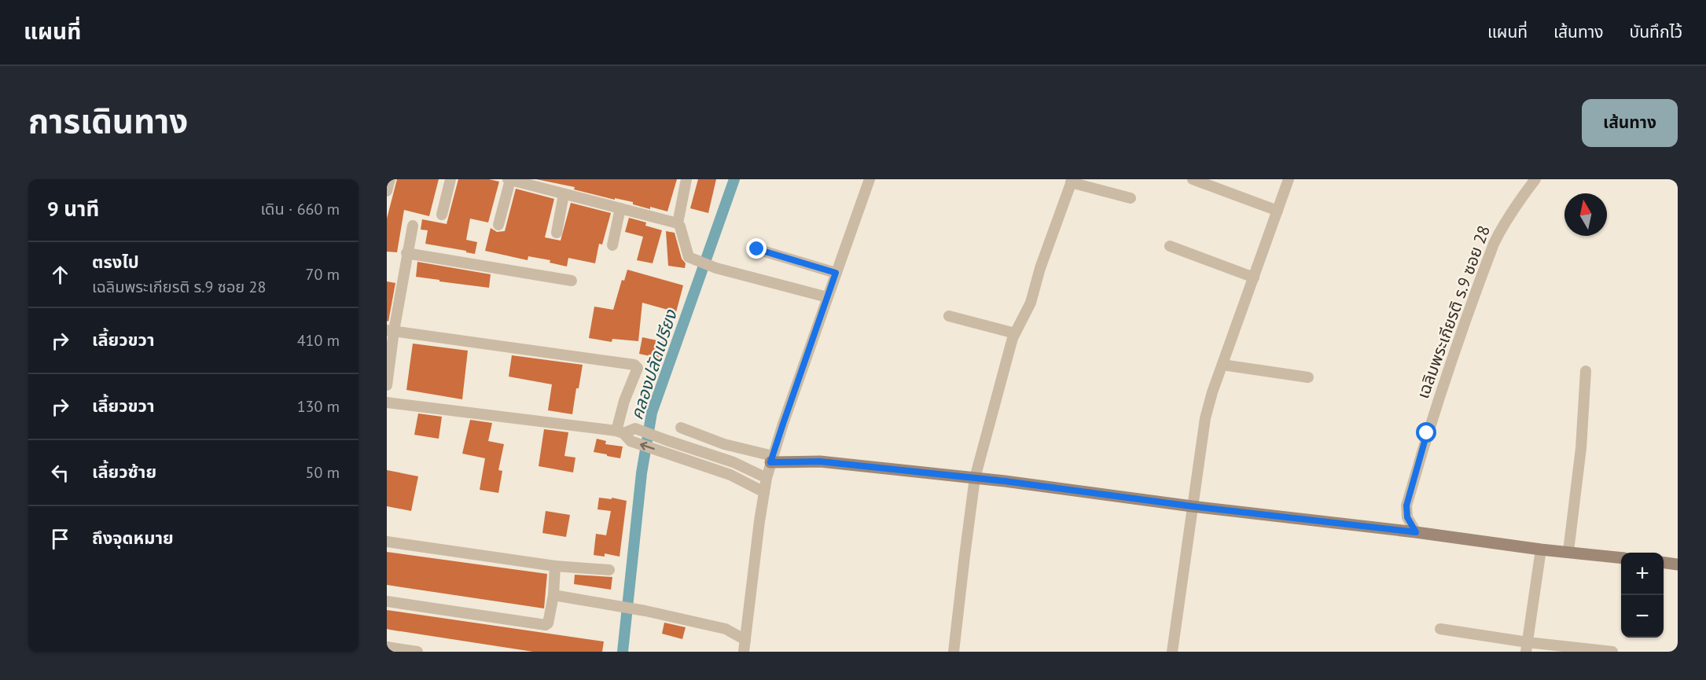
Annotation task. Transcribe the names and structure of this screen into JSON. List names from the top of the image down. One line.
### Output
{"streets":{"street":["เฉลิมพระเกียรติ ร.9 ซอย 28"]},"water":["คลองปลัดเปรียง"],"north":"top","page":{"header":"แผนที่","nav":["แผนที่","เส้นทาง","บันทึกไว้"],"title":"การเดินทาง","buttons":"เส้นทาง","heading":["9 นาที","เดิน · 660 m"],"list":[["ตรงไป","เฉลิมพระเกียรติ ร.9 ซอย 28","70 m"],["เลี้ยวขวา","410 m"],["เลี้ยวขวา","130 m"],["เลี้ยวซ้าย","50 m"],"ถึงจุดหมาย"],"map_buttons":["+","−"]}}
